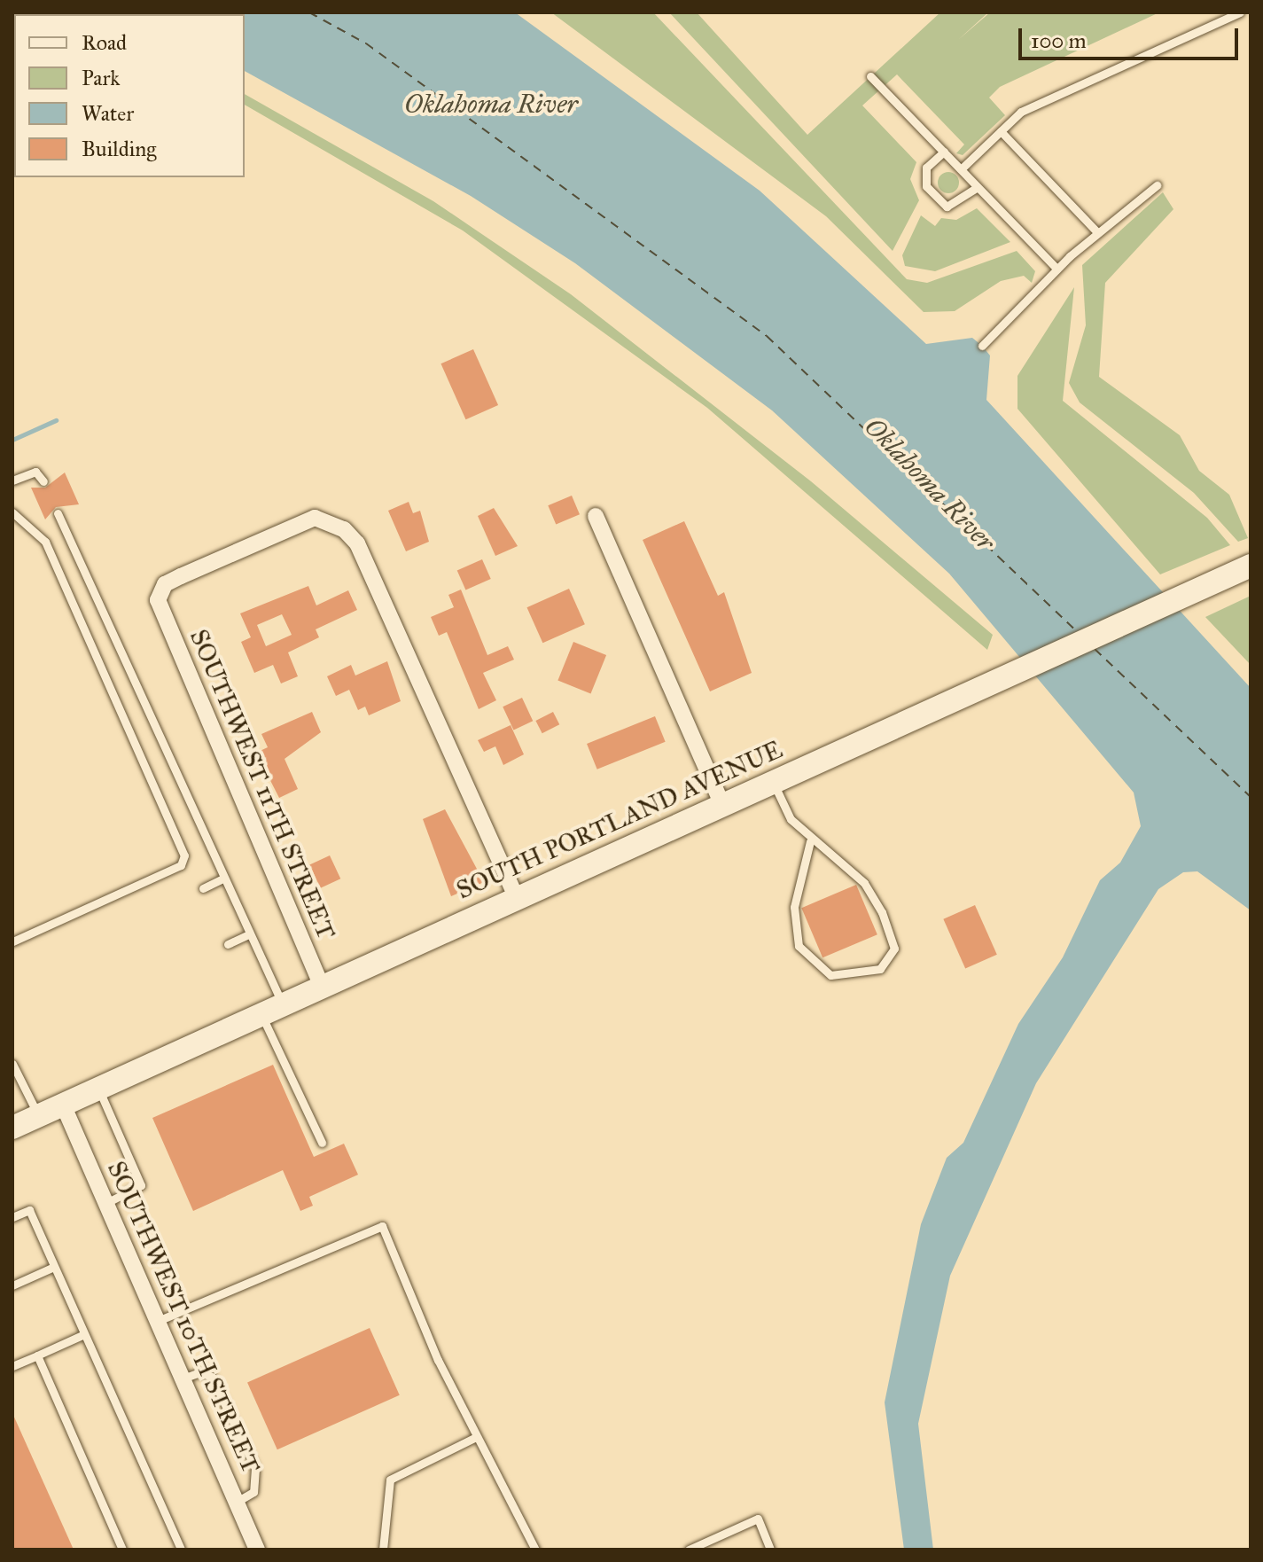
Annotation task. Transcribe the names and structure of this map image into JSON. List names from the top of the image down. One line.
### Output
{"streets":{"main road":["SOUTH PORTLAND AVENUE"],"street":["SOUTHWEST 11TH STREET","SOUTHWEST 10TH STREET"]},"crossings":[["SOUTHWEST 11TH STREET","SOUTH PORTLAND AVENUE"],["SOUTH PORTLAND AVENUE","SOUTHWEST 10TH STREET"]],"water":["Oklahoma River"],"legend":["Road","Park","Water","Building"],"scale_bar":"100 m"}
